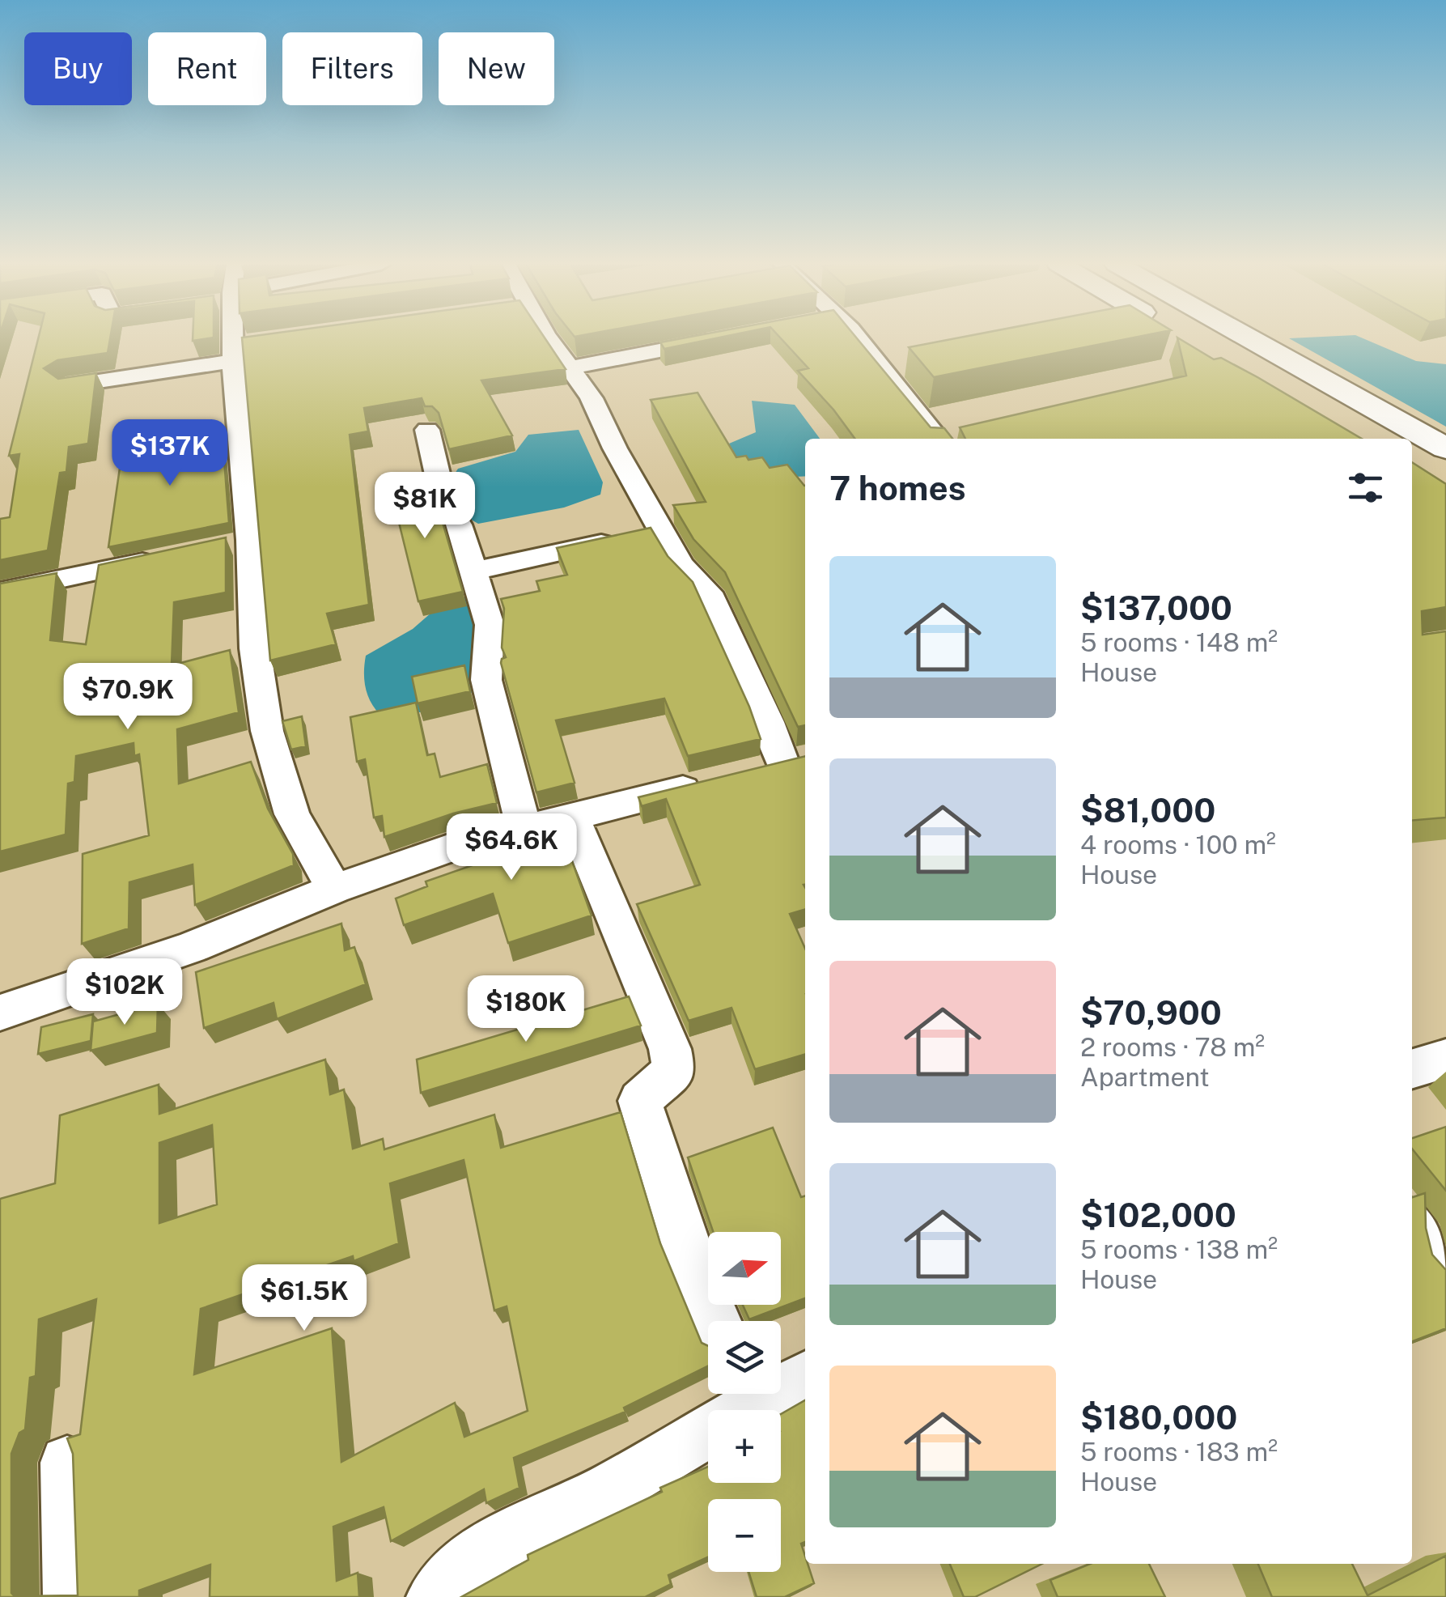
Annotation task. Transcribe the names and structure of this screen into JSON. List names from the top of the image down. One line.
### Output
{"north":"right","page":{"chip":["Buy","Rent","Filters","New"],"price":["$137K","$81K","$70.9K","$64.6K","$102K","$180K","$61.5K"],"heading":"7 homes","list":[{"name":"$137,000","note":"5 rooms · 148 m² · House"},{"name":"$81,000","note":"4 rooms · 100 m² · House"},{"name":"$70,900","note":"2 rooms · 78 m² · Apartment"},{"name":"$102,000","note":"5 rooms · 138 m² · House"},{"name":"$180,000","note":"5 rooms · 183 m² · House"}],"map_buttons":["+","−"]}}
